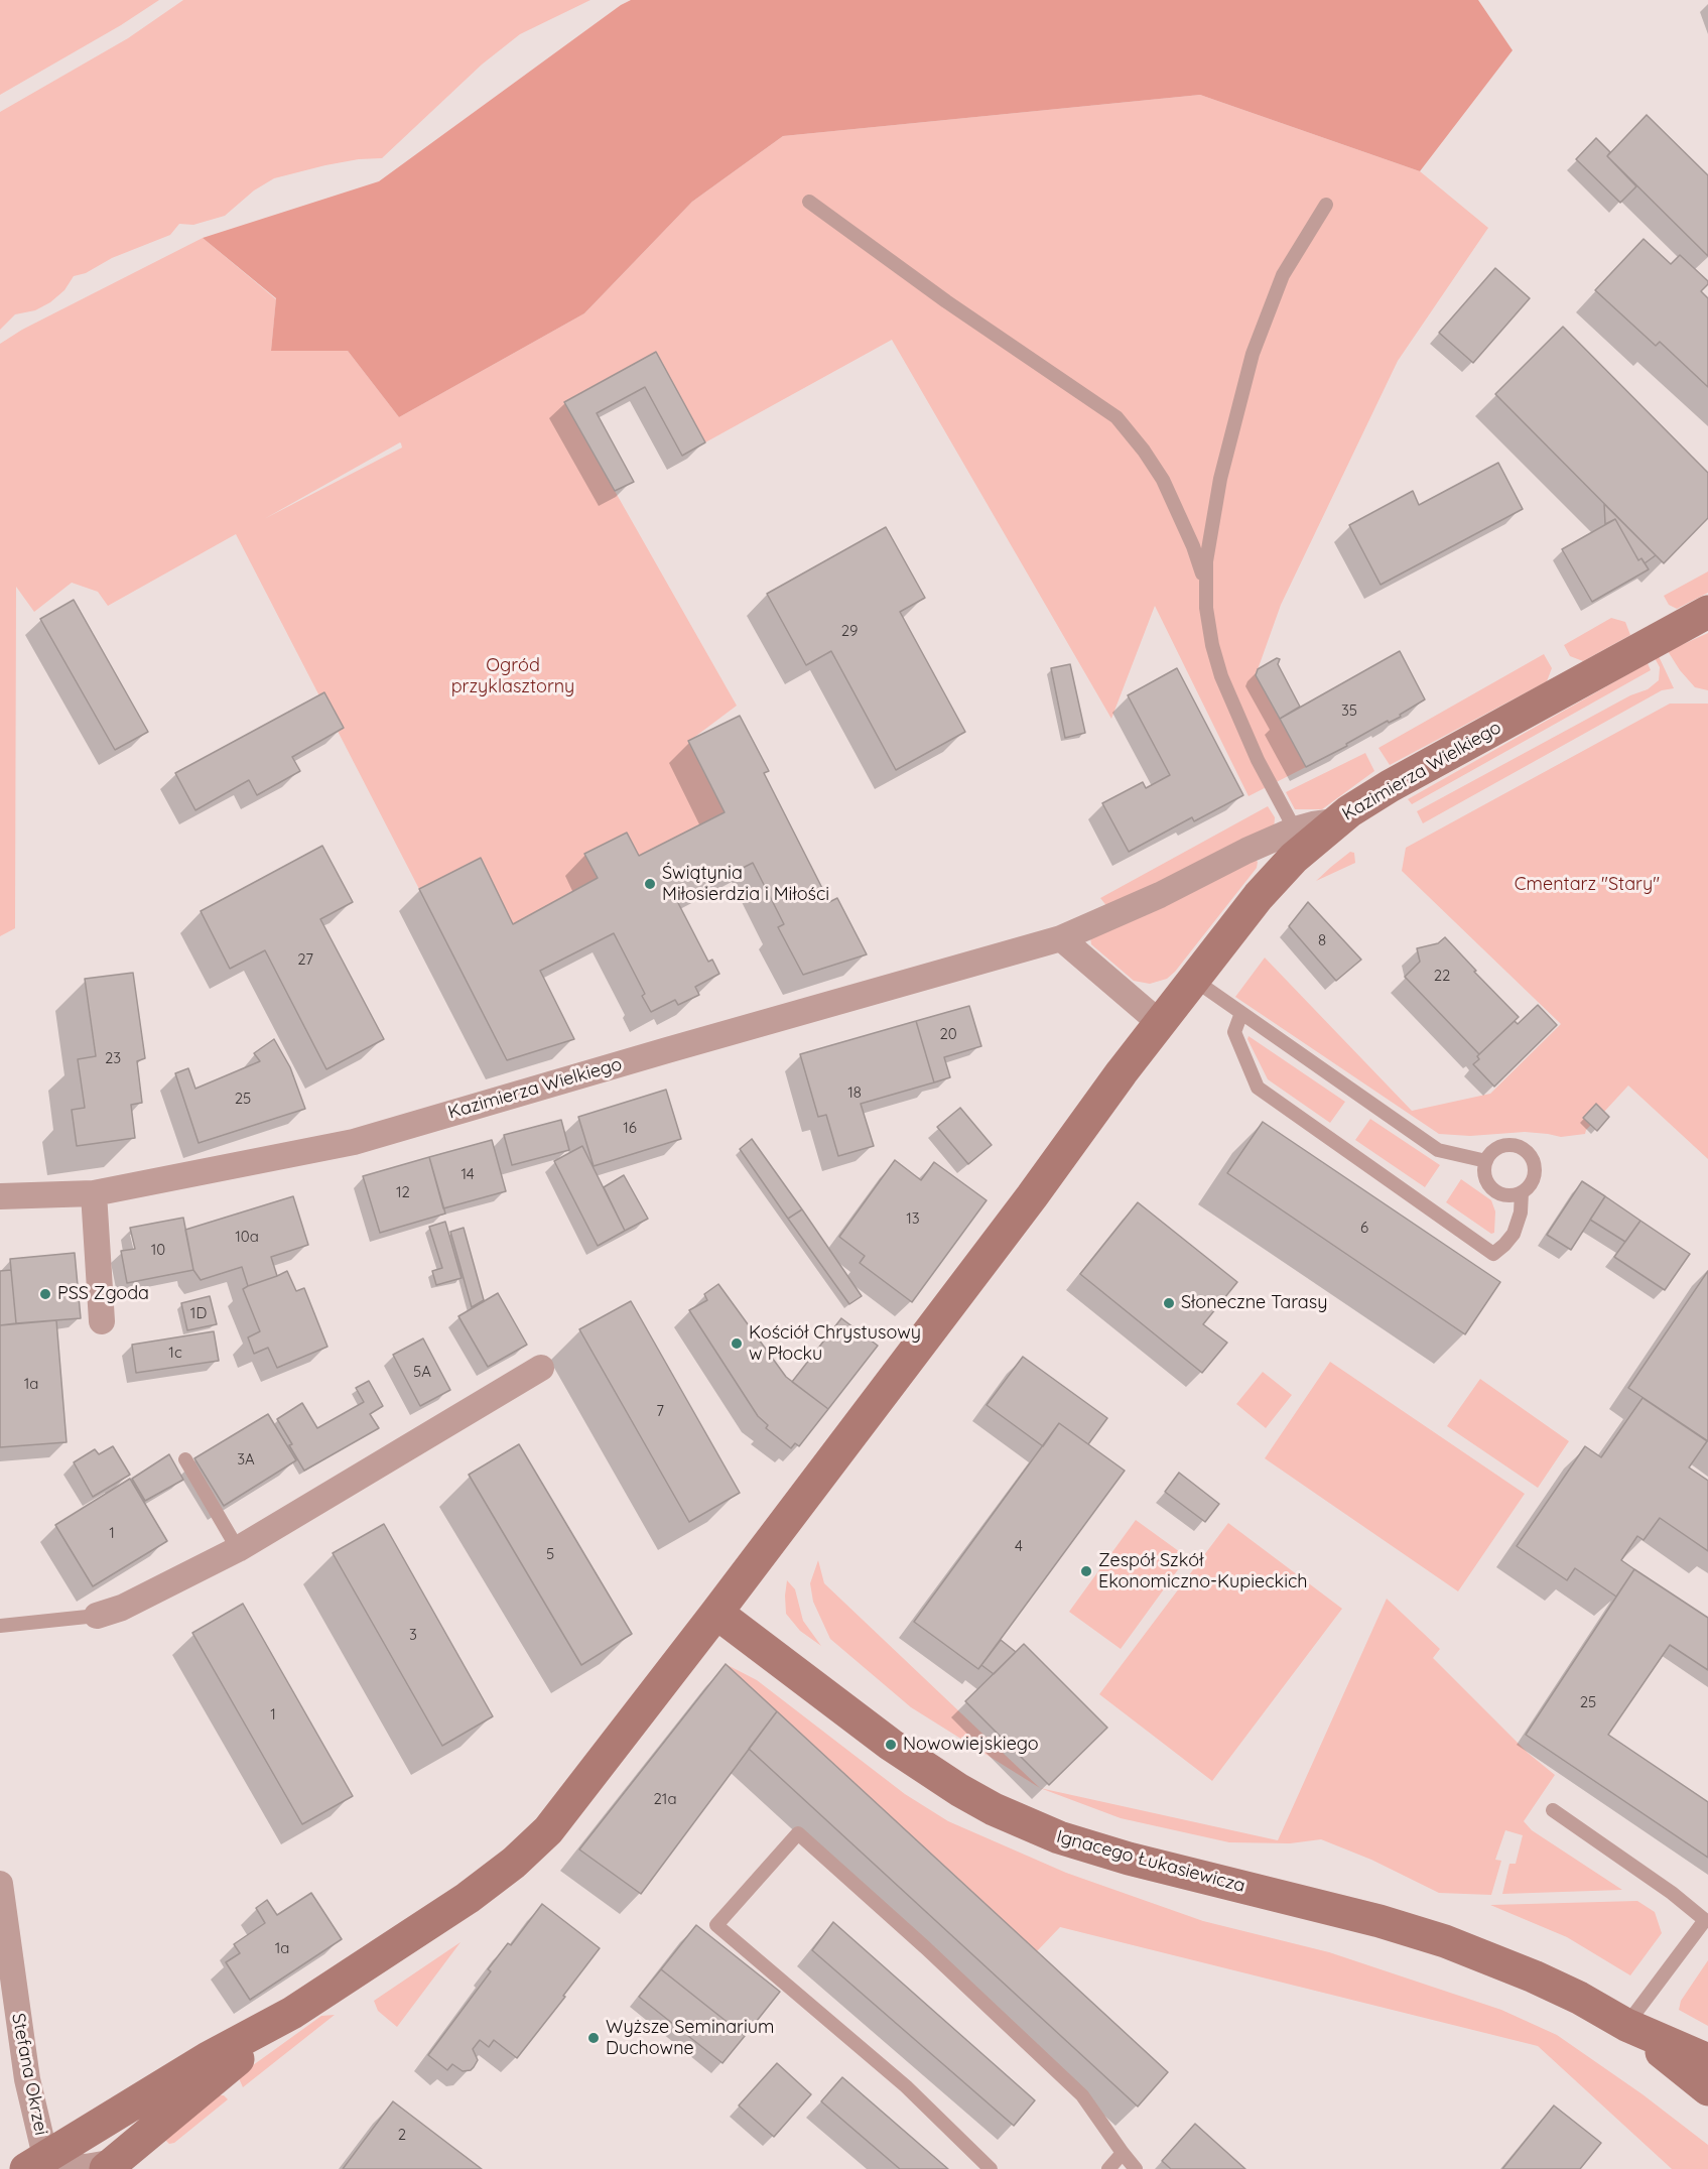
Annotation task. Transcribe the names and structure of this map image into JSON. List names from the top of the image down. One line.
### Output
{"streets":{"street":["Kazimierza Wielkiego","Ignacego Łukasiewicza","Stefana Okrzei"]},"parks":["Ogród przyklasztorny","Cmentarz \"Stary\""],"places":["Świątynia Miłosierdzia i Miłości","PSS Zgoda","Słoneczne Tarasy","Kościół Chrystusowy w Płocku","Zespół Szkół Ekonomiczno-Kupieckich","Nowowiejskiego","Wyższe Seminarium Duchowne"],"house_numbers":["29","35","8","27","22","20","23","18","25","16","14","12","13","6","10a","10","1D","1c","5A","1a","7","3A","1","4","5","3","25","1","21a","1a","2"]}
